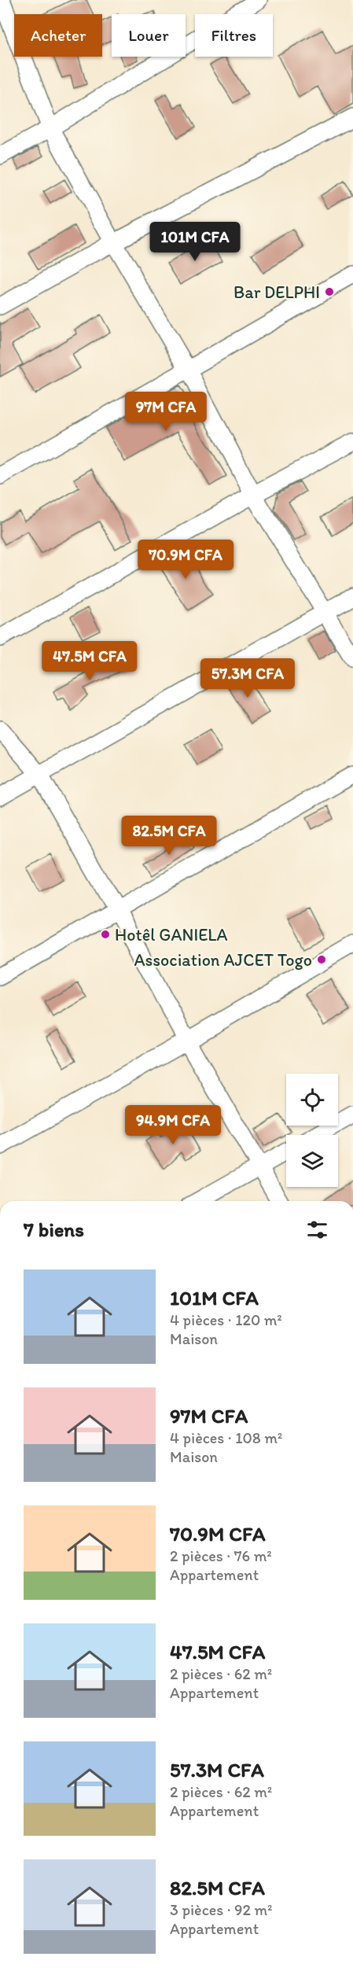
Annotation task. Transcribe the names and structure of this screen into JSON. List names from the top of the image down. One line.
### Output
{"places":["Bar DELPHI","Hotêl GANIELA","Association AJCET Togo"],"page":{"chip":["Acheter","Louer","Filtres"],"price":["101M CFA","97M CFA","70.9M CFA","47.5M CFA","57.3M CFA","82.5M CFA","94.9M CFA"],"heading":"7 biens","list":[{"name":"101M CFA","note":"4 pièces · 120 m² · Maison"},{"name":"97M CFA","note":"4 pièces · 108 m² · Maison"},{"name":"70.9M CFA","note":"2 pièces · 76 m² · Appartement"},{"name":"47.5M CFA","note":"2 pièces · 62 m² · Appartement"},{"name":"57.3M CFA","note":"2 pièces · 62 m² · Appartement"},{"name":"82.5M CFA","note":"3 pièces · 92 m² · Appartement"}]}}
